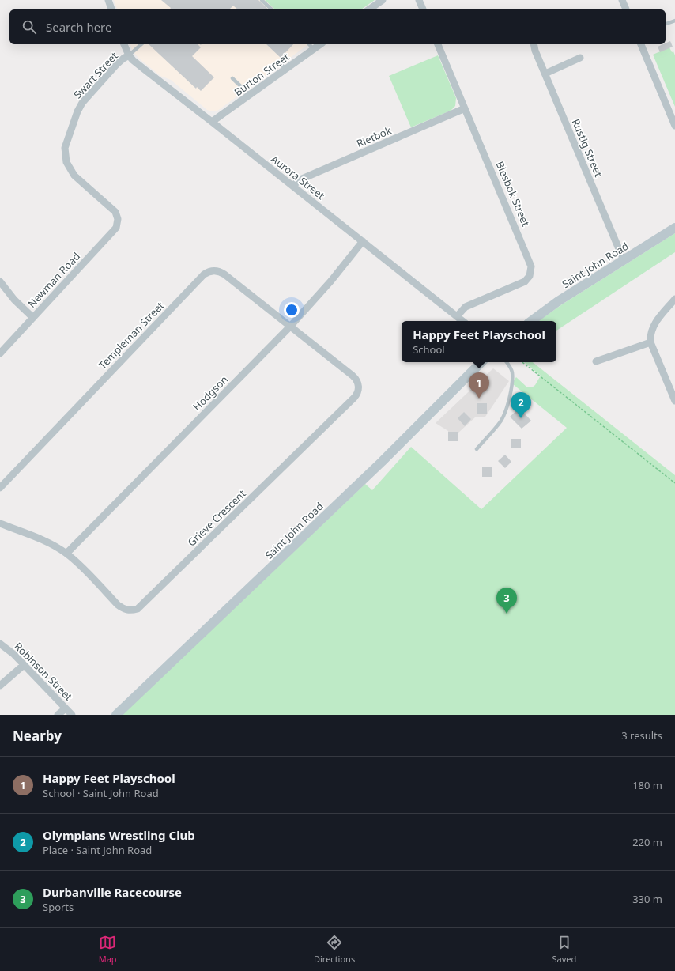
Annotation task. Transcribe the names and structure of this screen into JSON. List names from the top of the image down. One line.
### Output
{"streets":{"main road":["Saint John Road"],"street":["Burton Street","Swart Street","Rietbok","Rustig Street","Aurora Street","Blesbok Street","Newman Road","Templeman Street","Hodgson","Grieve Crescent","Robinson Street"]},"crossings":[["Burton Street","Aurora Street"],["Swart Street","Aurora Street"],["Swart Street","Newman Road"],["Rietbok","Aurora Street"],["Rietbok","Blesbok Street"],["Rustig Street","Saint John Road"],["Aurora Street","Blesbok Street"],["Aurora Street","Hodgson"],["Templeman Street","Hodgson"],["Templeman Street","Grieve Crescent"],["Hodgson","Grieve Crescent"]],"page":{"search":"Search here","popup":["Happy Feet Playschool","School"],"pins":["1","2","3"],"heading":["Nearby","3 results"],"list":[{"mark":"1","name":"Happy Feet Playschool","note":"School · Saint John Road","value":"180 m"},{"mark":"2","name":"Olympians Wrestling Club","note":"Place · Saint John Road","value":"220 m"},{"mark":"3","name":"Durbanville Racecourse","note":"Sports","value":"330 m"}],"nav":["Map","Directions","Saved"]}}
